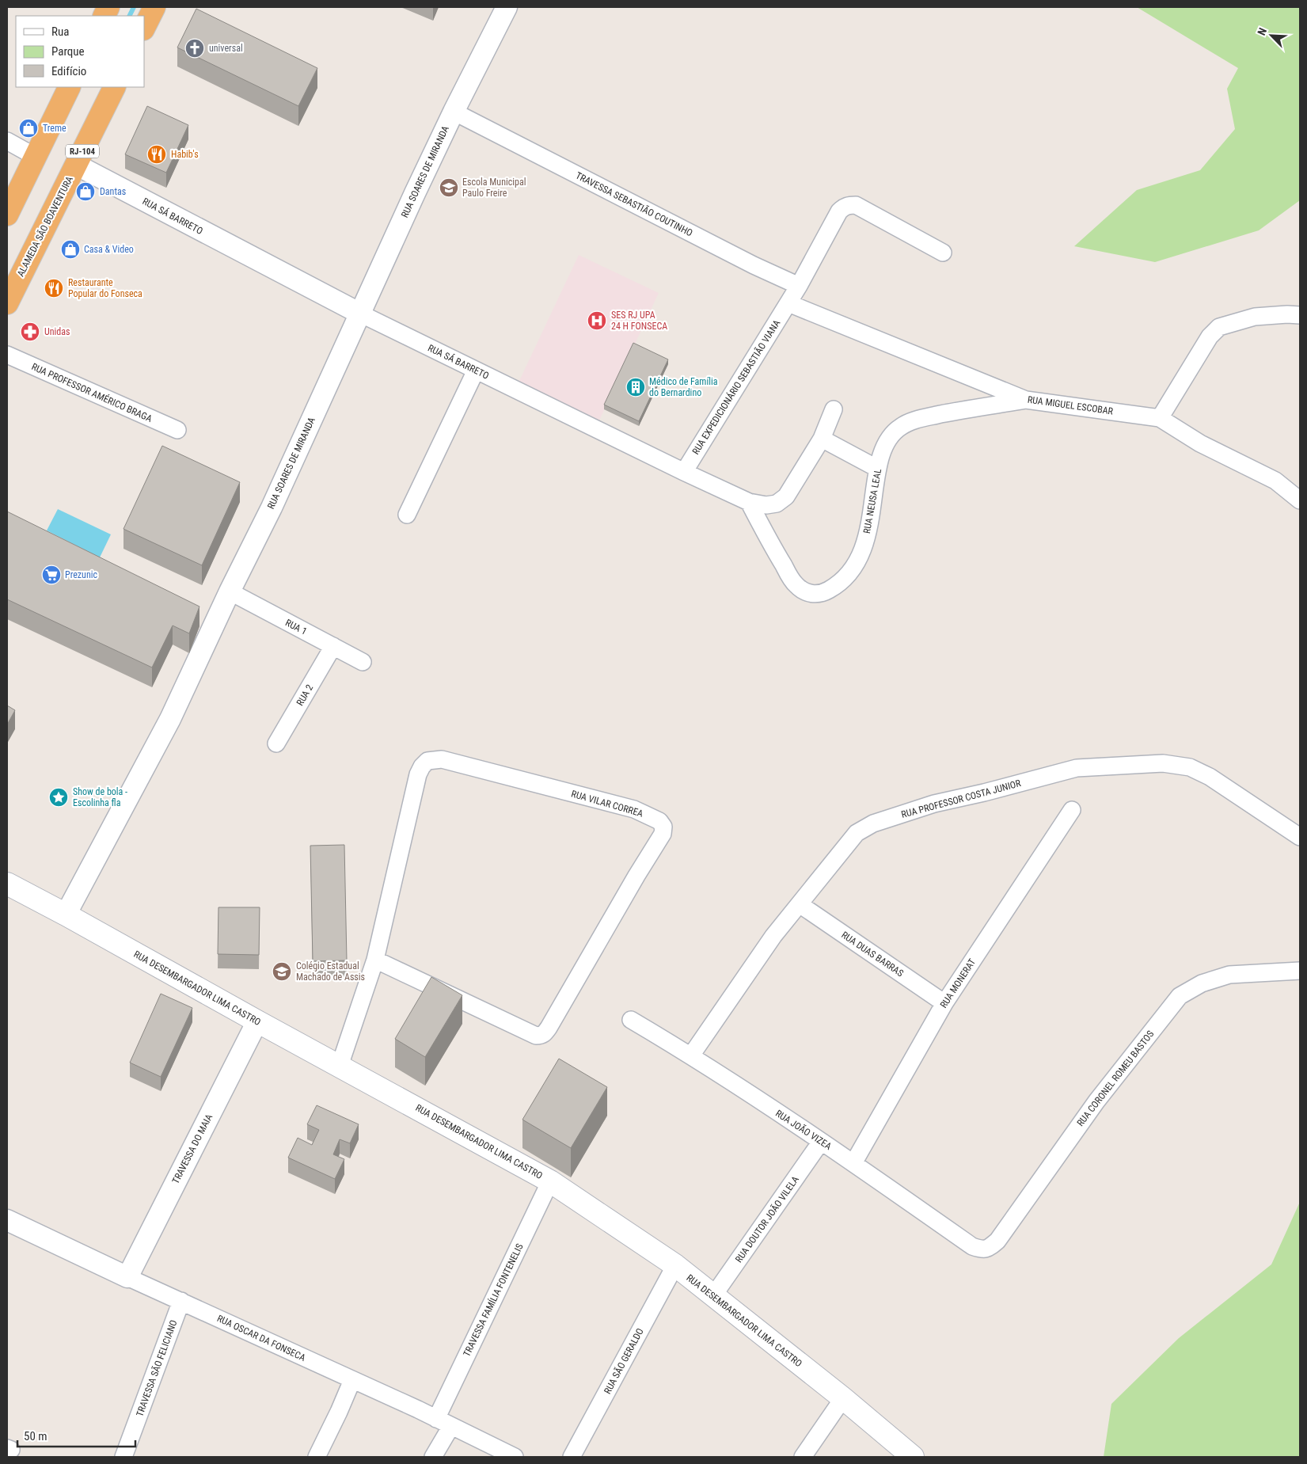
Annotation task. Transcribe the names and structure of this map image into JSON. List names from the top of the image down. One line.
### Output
{"streets":{"highway":["RJ-104","ALAMEDA SÃO BOAVENTURA"],"main road":["RUA DESEMBARGADOR LIMA CASTRO"],"street":["RUA SOARES DE MIRANDA","TRAVESSA SEBASTIÃO COUTINHO","RUA SÁ BARRETO","RUA EXPEDICIONÁRIO SEBASTIÃO VIANA","RUA PROFESSOR AMÉRICO BRAGA","RUA MIGUEL ESCOBAR","RUA NEUSA LEAL","RUA 1","RUA 2","RUA PROFESSOR COSTA JUNIOR","RUA VILAR CORREA","RUA DUAS BARRAS","RUA MONERAT","RUA CORONEL ROMEU BASTOS","RUA JOÃO VIZEA","TRAVESSA DO MAIA","RUA DOUTOR JOÃO VILELA","TRAVESSA FAMÍLIA FONTENELIS","RUA OSCAR DA FONSECA","RUA SÃO GERALDO","TRAVESSA SÃO FELICIANO"]},"crossings":[["RUA SOARES DE MIRANDA","TRAVESSA SEBASTIÃO COUTINHO"],["RUA SOARES DE MIRANDA","RUA SÁ BARRETO"],["RUA SOARES DE MIRANDA","RUA 1"],["RUA SOARES DE MIRANDA","RUA DESEMBARGADOR LIMA CASTRO"],["RUA SÁ BARRETO","ALAMEDA SÃO BOAVENTURA"],["RUA SÁ BARRETO","RUA EXPEDICIONÁRIO SEBASTIÃO VIANA"],["RUA SÁ BARRETO","RUA NEUSA LEAL"],["RUA EXPEDICIONÁRIO SEBASTIÃO VIANA","RUA MIGUEL ESCOBAR"],["RUA MIGUEL ESCOBAR","RUA NEUSA LEAL"],["RUA 1","RUA 2"],["RUA PROFESSOR COSTA JUNIOR","RUA DUAS BARRAS"],["RUA PROFESSOR COSTA JUNIOR","RUA JOÃO VIZEA"],["RUA VILAR CORREA","RUA DESEMBARGADOR LIMA CASTRO"],["RUA DUAS BARRAS","RUA MONERAT"],["RUA MONERAT","RUA JOÃO VIZEA"],["RUA DESEMBARGADOR LIMA CASTRO","TRAVESSA DO MAIA"],["RUA DESEMBARGADOR LIMA CASTRO","RUA DOUTOR JOÃO VILELA"],["RUA DESEMBARGADOR LIMA CASTRO","TRAVESSA FAMÍLIA FONTENELIS"],["RUA DESEMBARGADOR LIMA CASTRO","RUA SÃO GERALDO"],["RUA CORONEL ROMEU BASTOS","RUA JOÃO VIZEA"],["RUA JOÃO VIZEA","RUA DOUTOR JOÃO VILELA"],["TRAVESSA DO MAIA","RUA OSCAR DA FONSECA"],["TRAVESSA FAMÍLIA FONTENELIS","RUA OSCAR DA FONSECA"],["RUA OSCAR DA FONSECA","TRAVESSA SÃO FELICIANO"]],"places":{"church":["universal"],"shop":["Treme","Dantas","Casa & Video"],"restaurant":["Habib's","Restaurante Popular do Fonseca"],"school or university":["Escola Municipal Paulo Freire","Colégio Estadual Machado de Assis"],"hospital":["SES RJ UPA 24 H FONSECA"],"pharmacy":["Unidas"],"building":["Médico de Família do Bernardino"],"supermarket":["Prezunic"],"place":["Show de bola - Escolinha fla"]},"legend":["Rua","Parque","Edifício"],"scale_bar":"50 m","north":"top left"}
